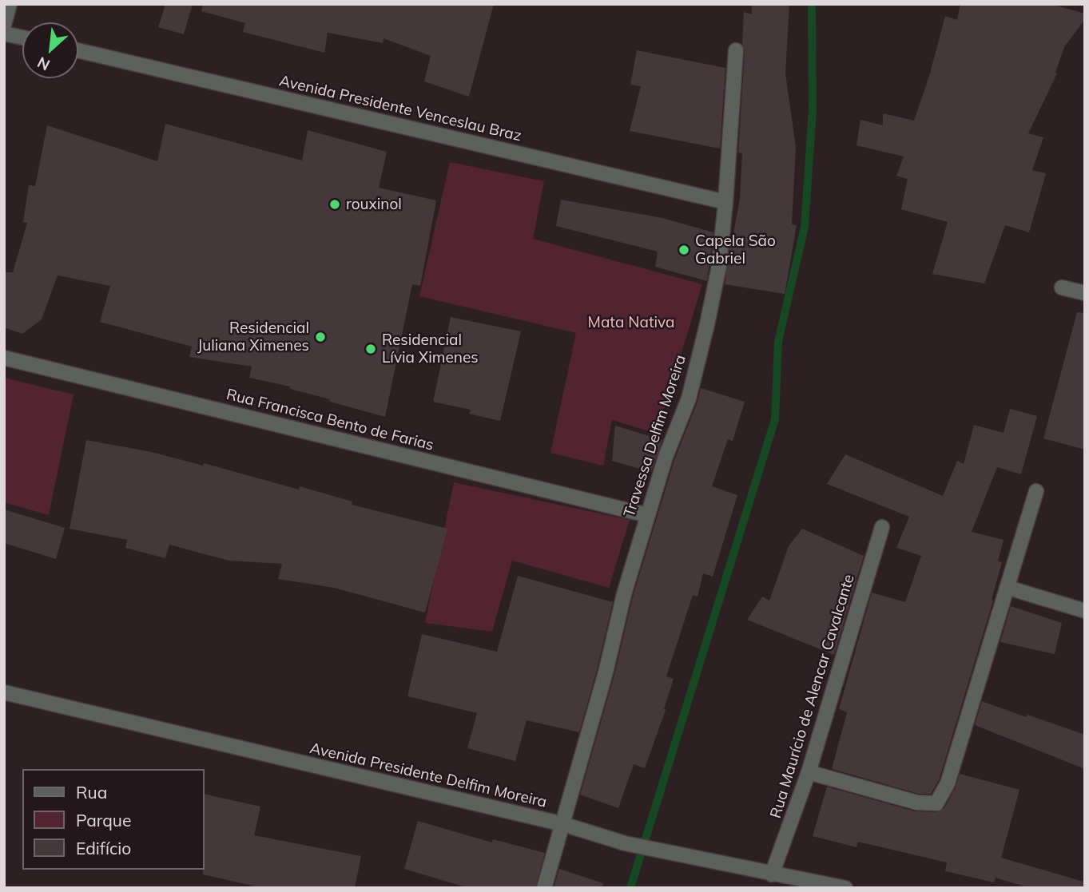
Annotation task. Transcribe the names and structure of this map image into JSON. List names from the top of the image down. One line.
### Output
{"streets":{"street":["Avenida Presidente Venceslau Braz","Rua Francisca Bento de Farias","Travessa Delfim Moreira","Rua Maurício de Alencar Cavalcante","Avenida Presidente Delfim Moreira"]},"crossings":[["Avenida Presidente Venceslau Braz","Travessa Delfim Moreira"],["Rua Francisca Bento de Farias","Travessa Delfim Moreira"],["Travessa Delfim Moreira","Avenida Presidente Delfim Moreira"],["Rua Maurício de Alencar Cavalcante","Avenida Presidente Delfim Moreira"]],"parks":["Mata Nativa"],"places":["rouxinol","Capela São Gabriel","Residencial Juliana Ximenes","Residencial Lívia Ximenes"],"legend":["Rua","Parque","Edifício"],"north":"bottom left"}
